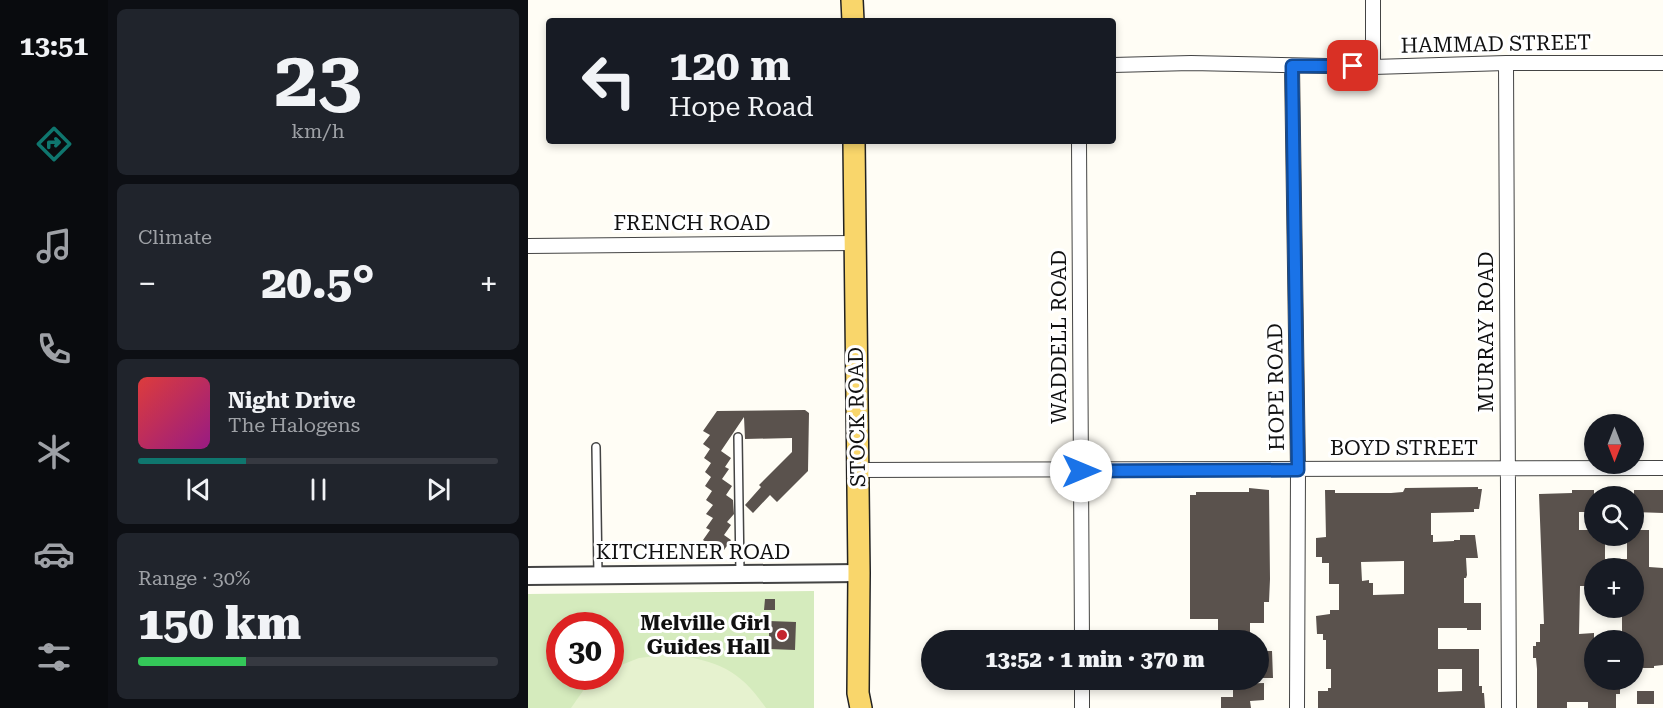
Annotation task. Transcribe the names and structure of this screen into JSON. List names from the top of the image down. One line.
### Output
{"streets":{"main road":["STOCK ROAD"],"street":["HAMMAD STREET","FRENCH ROAD","MURRAY ROAD","WADDELL ROAD","HOPE ROAD","BOYD STREET","KITCHENER ROAD"]},"crossings":[["HAMMAD STREET","MURRAY ROAD"],["HAMMAD STREET","HOPE ROAD"],["FRENCH ROAD","STOCK ROAD"],["MURRAY ROAD","BOYD STREET"],["WADDELL ROAD","BOYD STREET"],["HOPE ROAD","BOYD STREET"],["STOCK ROAD","BOYD STREET"],["STOCK ROAD","KITCHENER ROAD"]],"places":["Melville Girl Guides Hall"],"north":"bottom","page":{"tabs":"13:51","tile":[["23","km/h"],"Climate",["Range · 30%","150 km"]],"turn":["120 m","Hope Road"],"heat":["−","20.5°","+"],"song":["Night Drive","The Halogens"],"map_buttons":["+","−"],"limit":"30","trip":"13:52 · 1 min · 370 m"}}
